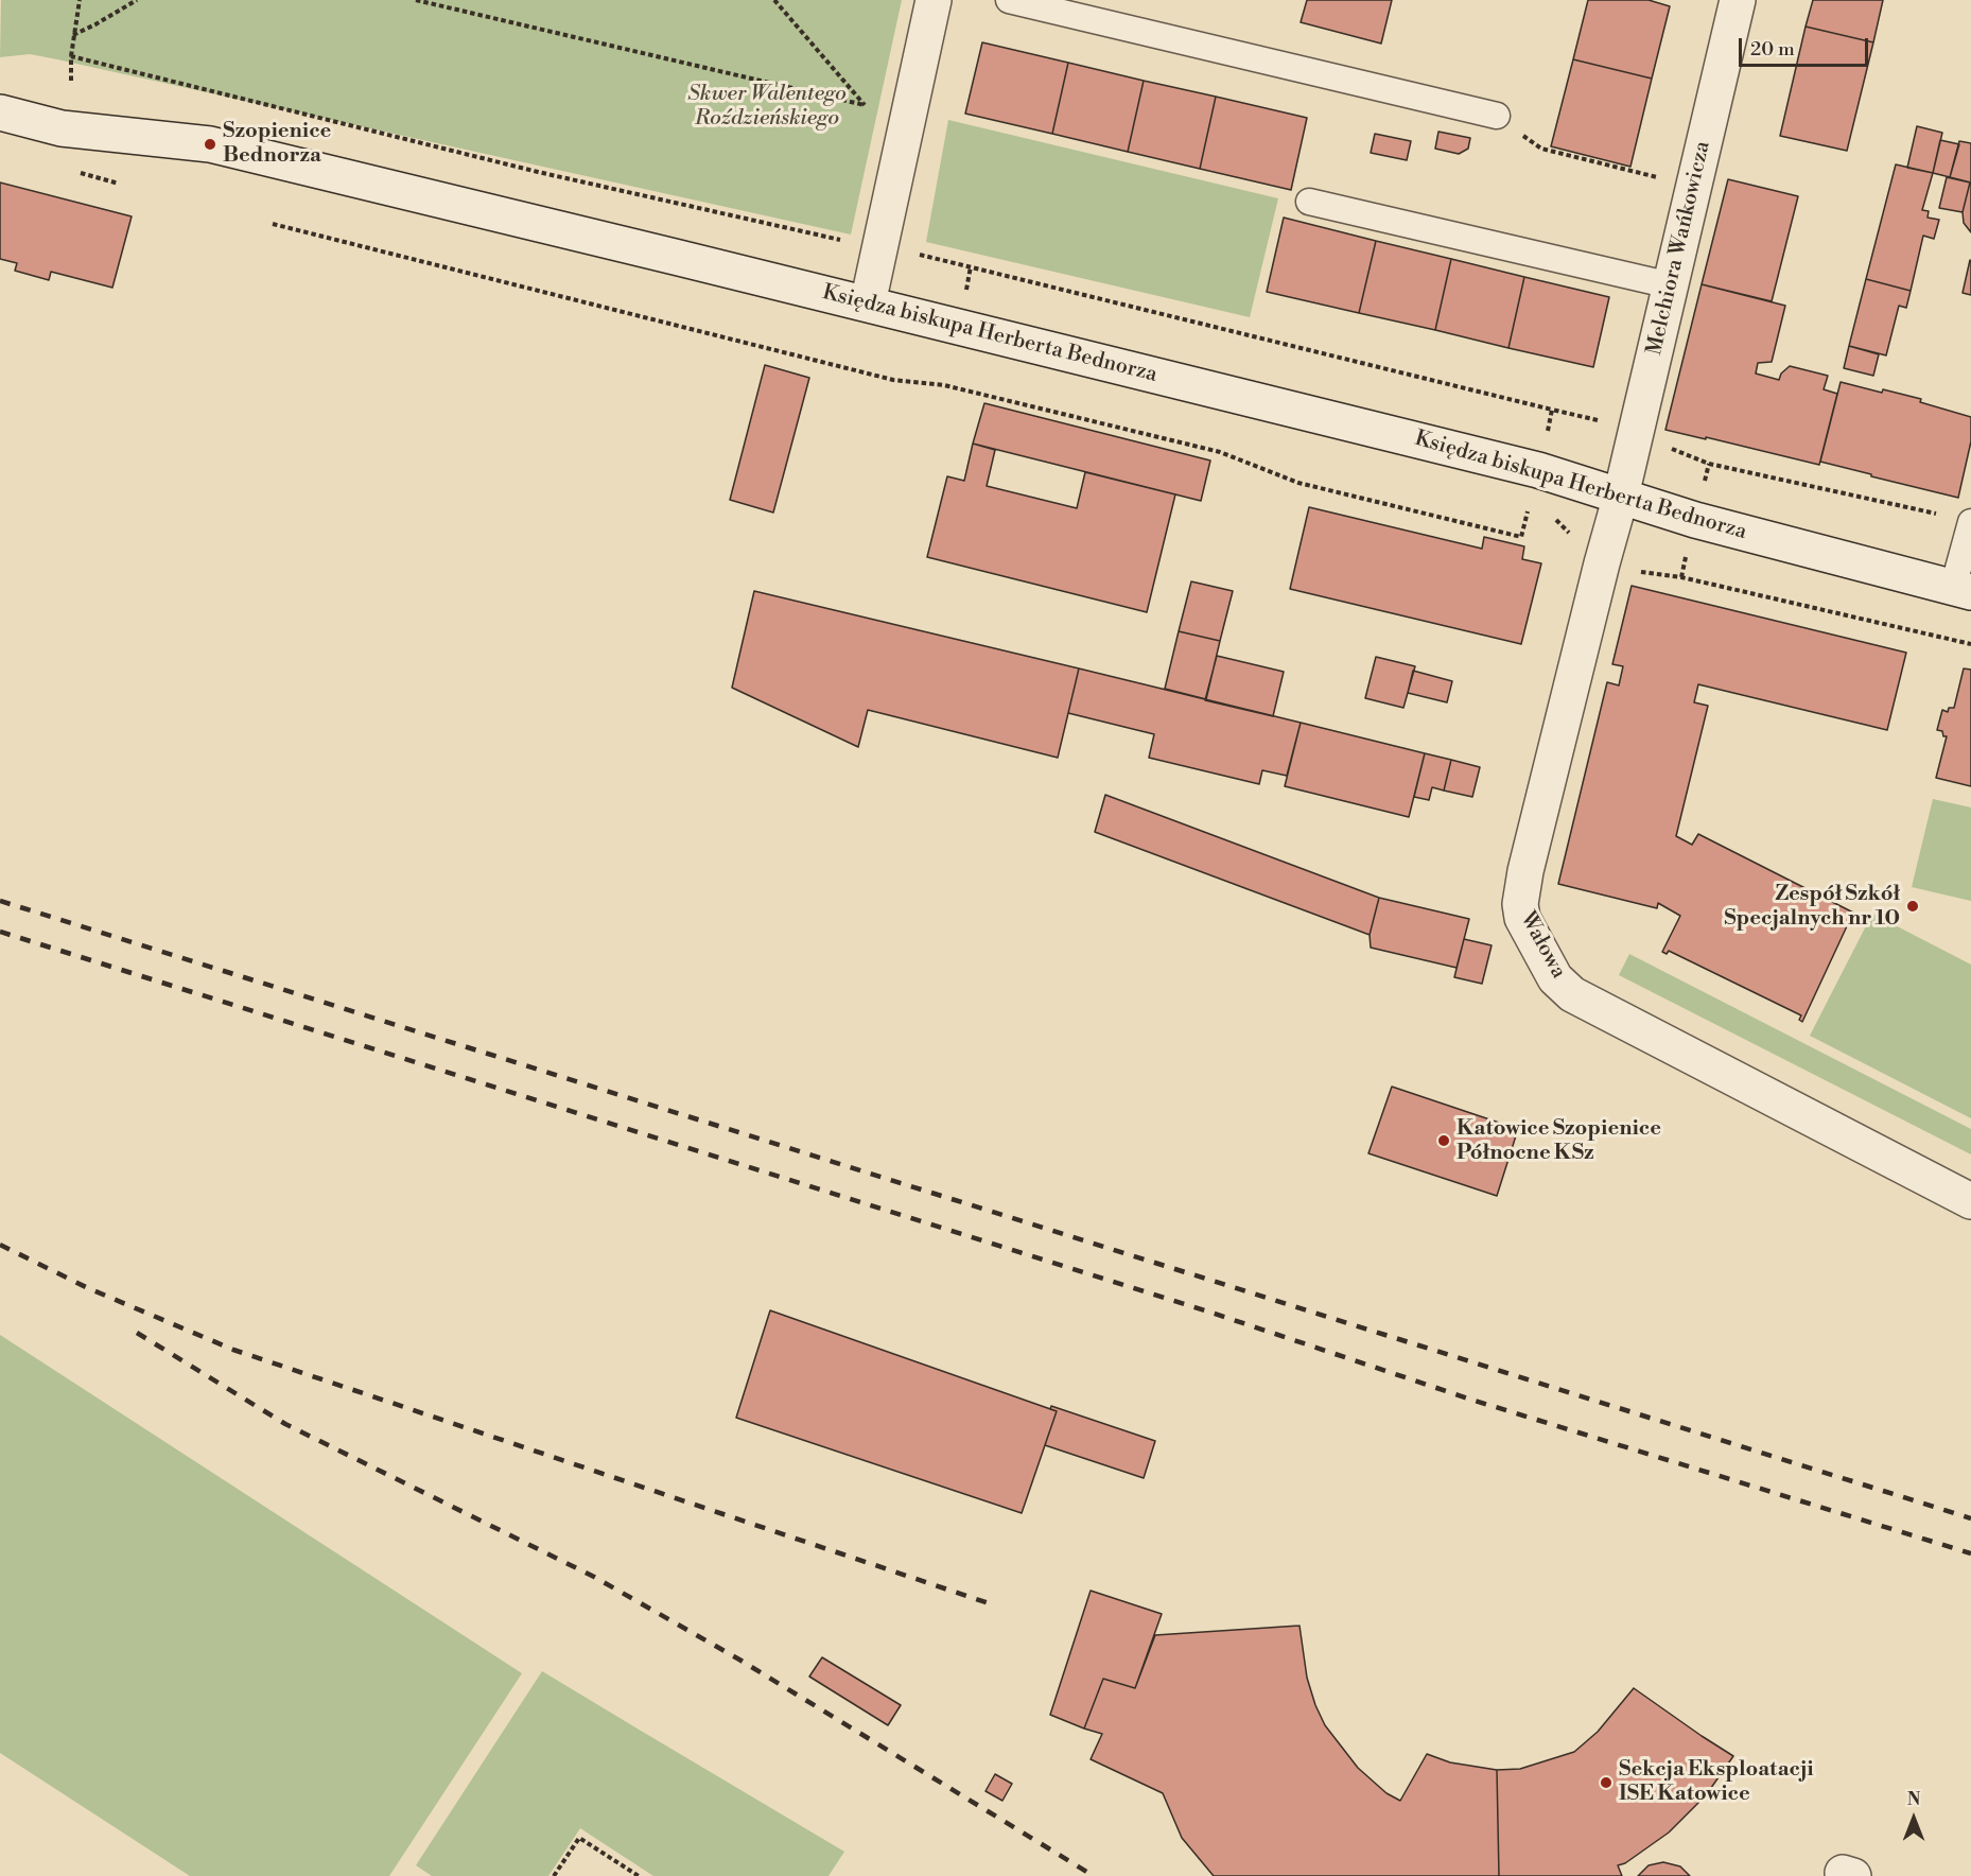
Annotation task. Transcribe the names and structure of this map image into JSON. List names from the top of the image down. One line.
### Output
{"streets":{"street":["Melchiora Wańkowicza","Księdza biskupa Herberta Bednorza","Wałowa"]},"crossings":[["Melchiora Wańkowicza","Księdza biskupa Herberta Bednorza"],["Melchiora Wańkowicza","Wałowa"],["Księdza biskupa Herberta Bednorza","Wałowa"]],"parks":["Skwer Walentego Roździeńskiego"],"places":["Szopienice Bednorza","Zespół Szkół Specjalnych nr 10","Katowice Szopienice Północne KSz","Sekcja Eksploatacji ISE Katowice"],"scale_bar":"20 m","north":"top"}
